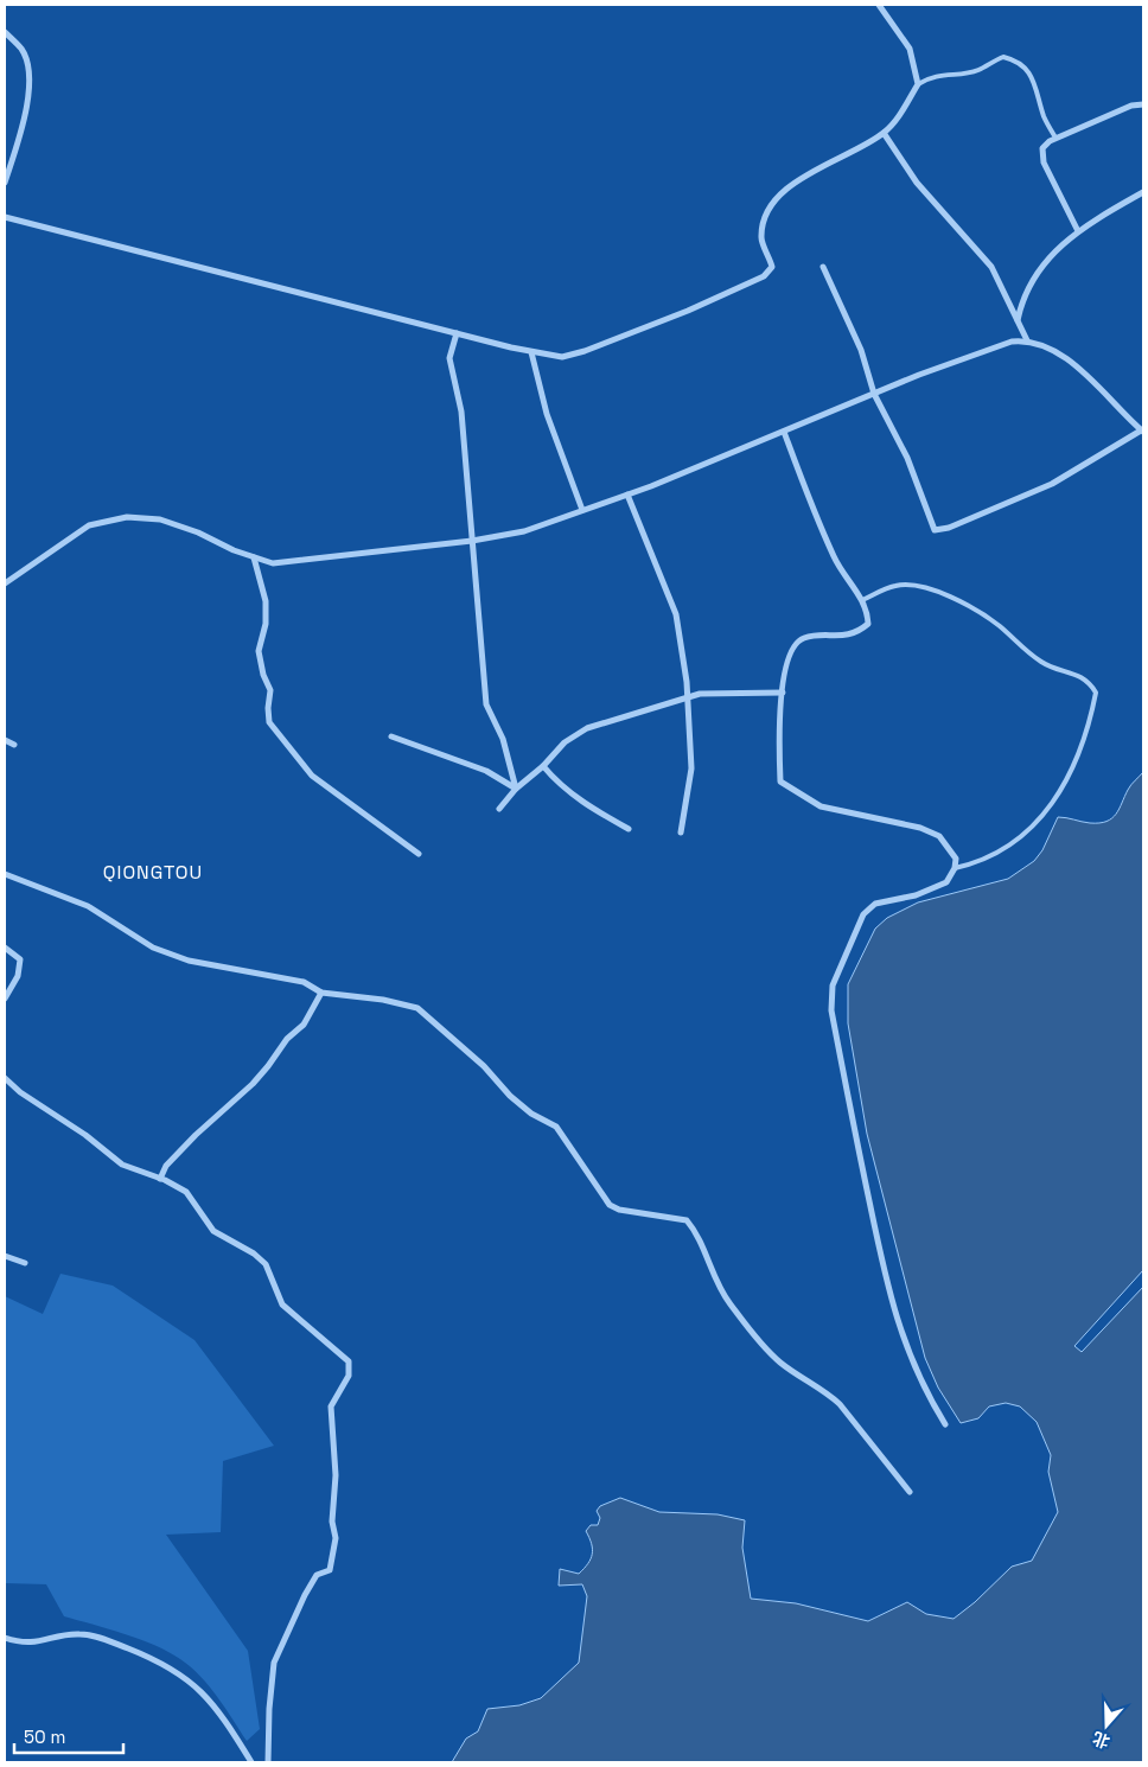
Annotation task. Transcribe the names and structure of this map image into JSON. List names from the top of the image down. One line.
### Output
{"districts":["QIONGTOU"],"scale_bar":"50 m","north":"bottom"}
